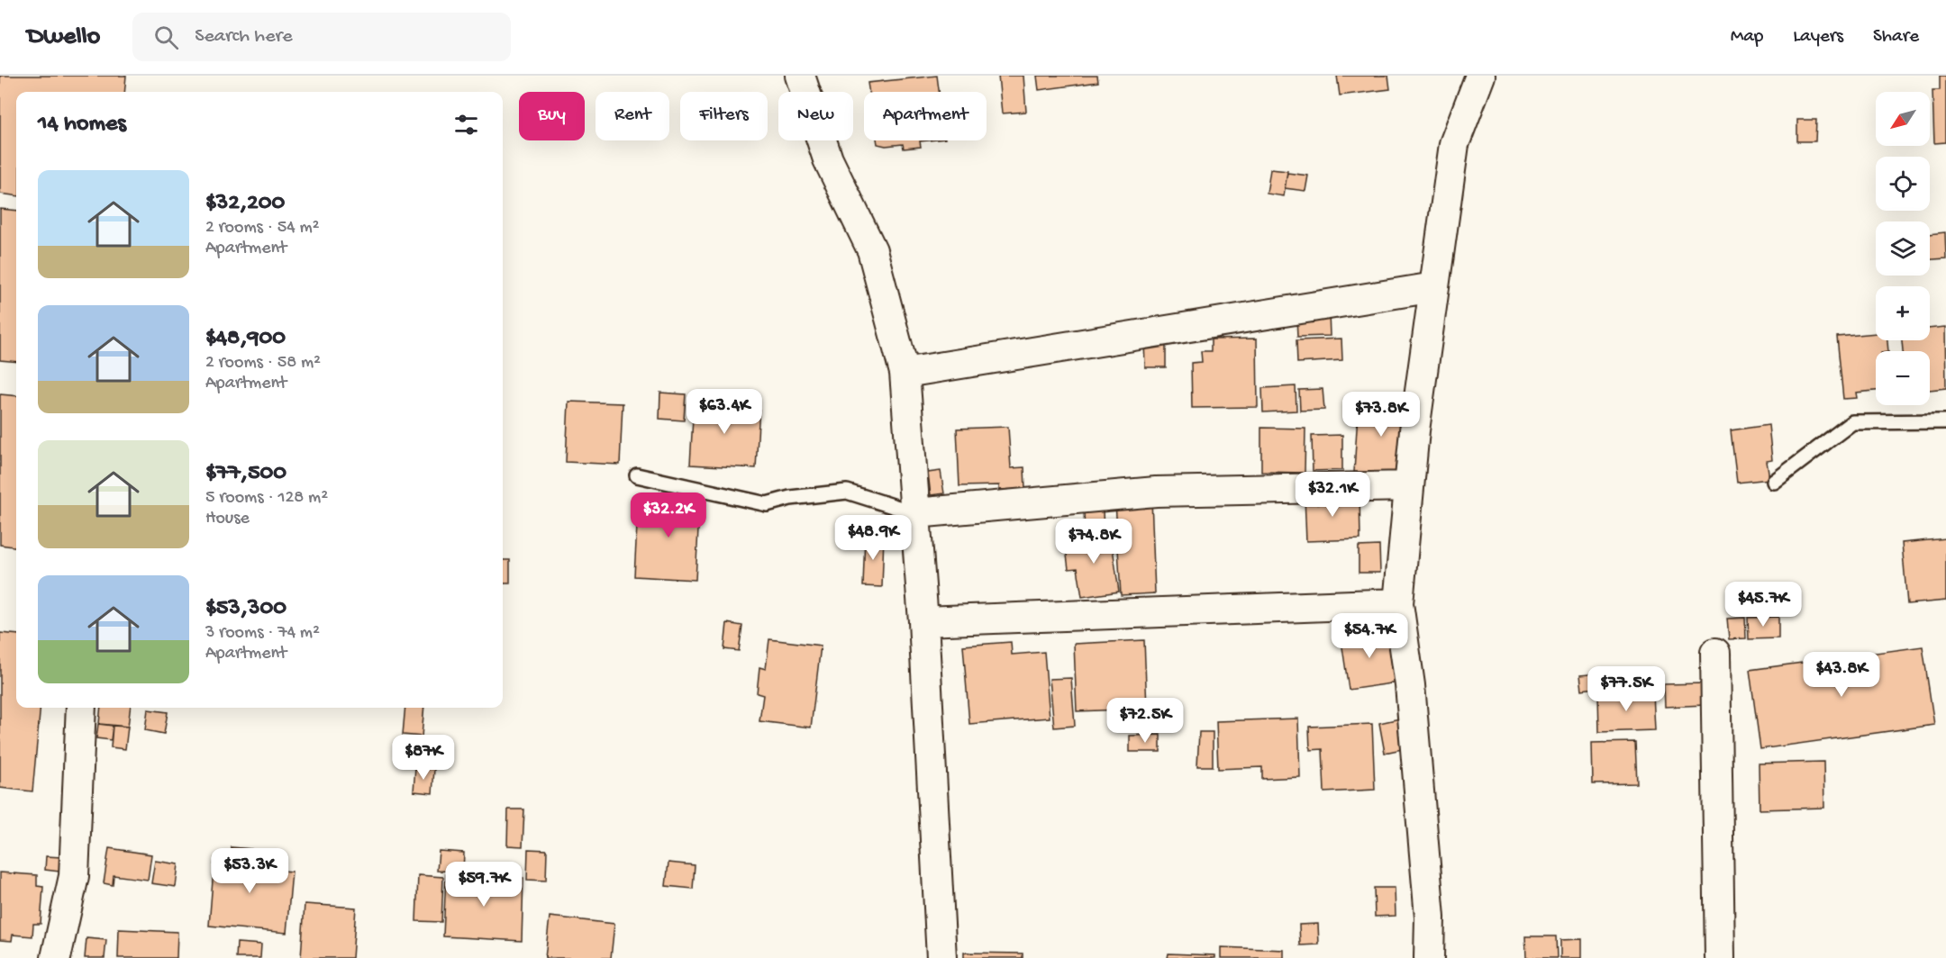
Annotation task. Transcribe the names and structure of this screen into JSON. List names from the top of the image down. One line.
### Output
{"north":"bottom left","page":{"header":"Dwello","search":"Search here","nav":["Map","Layers","Share"],"map_buttons":["+","−"],"chip":["Buy","Rent","Filters","New","Apartment"],"heading":"14 homes","list":[{"name":"$32,200","note":"2 rooms · 54 m² · Apartment"},{"name":"$48,900","note":"2 rooms · 58 m² · Apartment"},{"name":"$77,500","note":"5 rooms · 128 m² · House"},{"name":"$53,300","note":"3 rooms · 74 m² · Apartment"}],"price":["$63.4K","$73.8K","$32.1K","$32.2K","$48.9K","$74.8K","$45.7K","$54.7K","$43.8K","$77.5K","$72.5K","$87K","$53.3K","$59.7K"]}}
